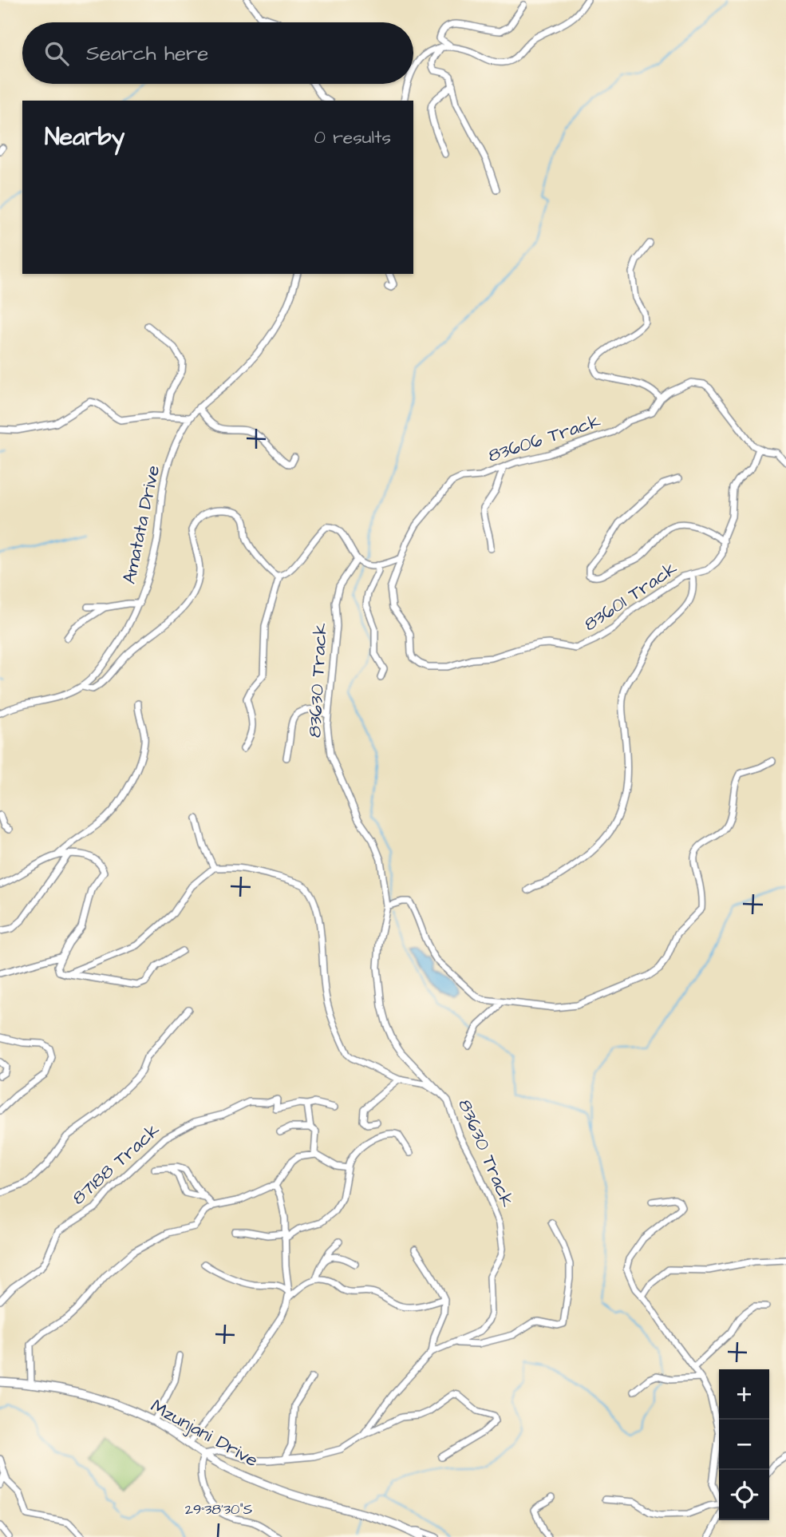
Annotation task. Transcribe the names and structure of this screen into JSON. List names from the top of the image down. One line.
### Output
{"streets":{"main road":["Mzunjani Drive"],"street":["83606 Track","Amatata Drive","83601 Track","83630 Track","87188 Track"]},"crossings":[["83606 Track","83601 Track"],["83630 Track","Mzunjani Drive"]],"page":{"search":"Search here","heading":["Nearby","0 results"],"map_buttons":["+","−"]},"coordinates":["29°38'30\"S"]}
